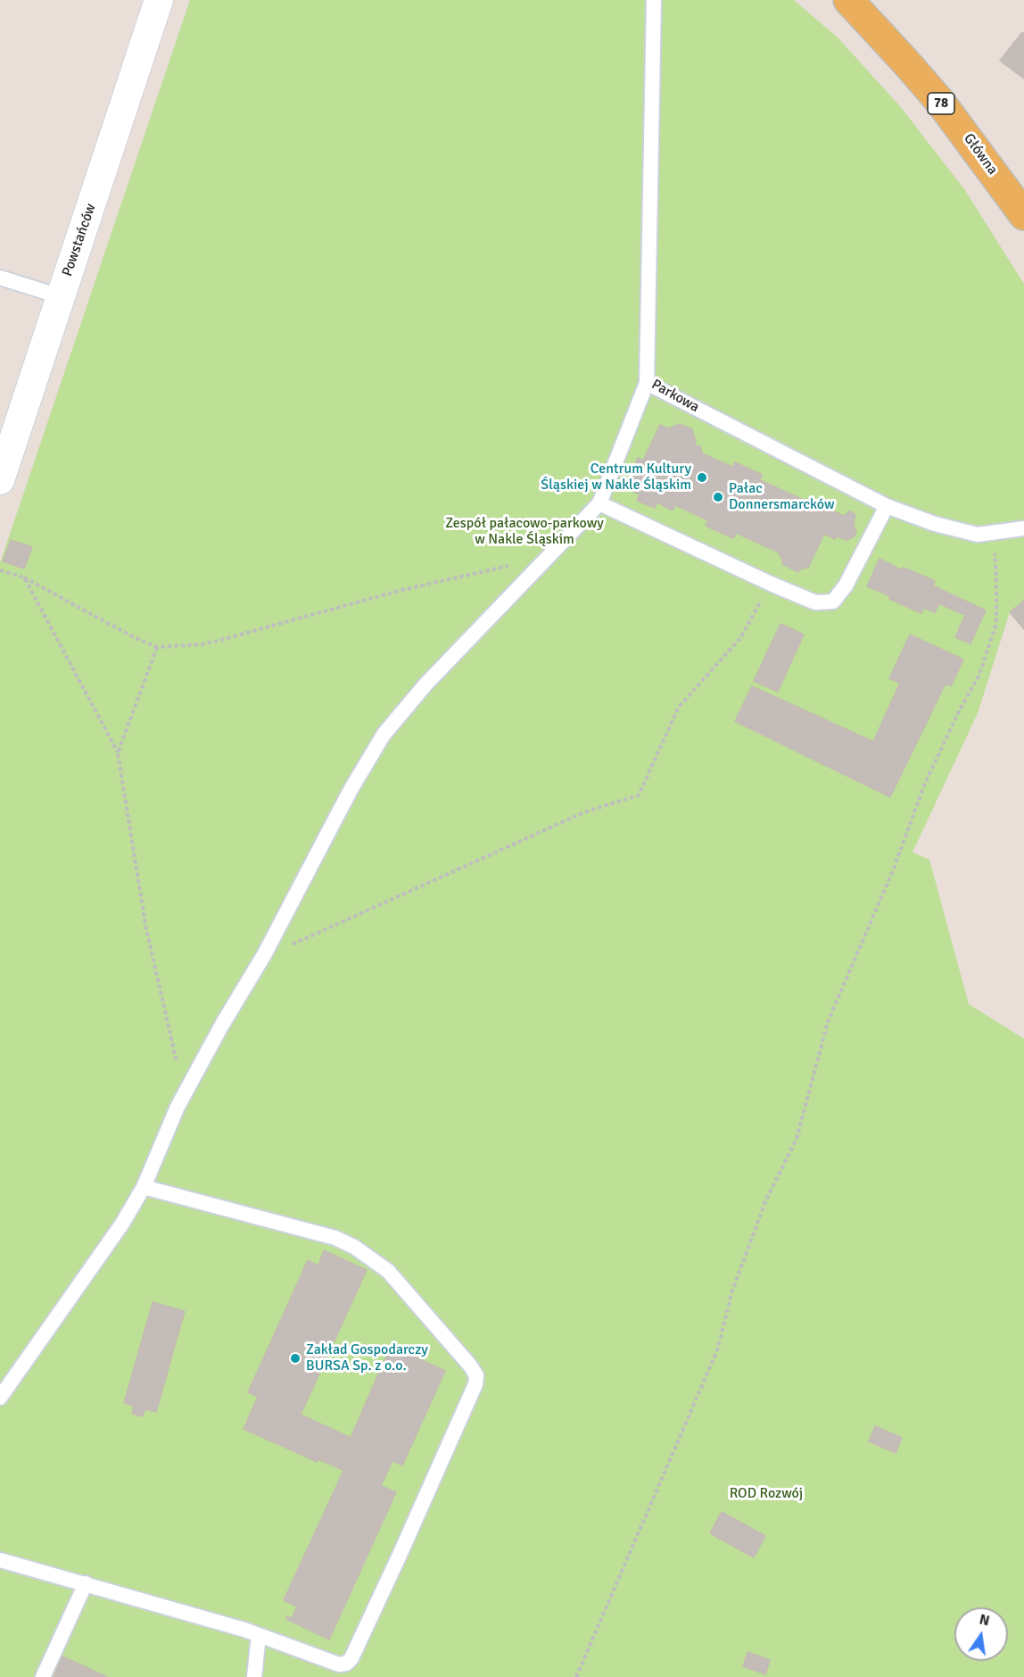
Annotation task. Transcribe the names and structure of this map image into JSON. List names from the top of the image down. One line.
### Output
{"streets":{"main road":["78","Główna"],"street":["Powstańców"],"lane":["Parkowa"]},"parks":["Zespół pałacowo-parkowy w Nakle Śląskim","ROD Rozwój"],"places":["Centrum Kultury Śląskiej w Nakle Śląskim","Pałac Donnersmarcków","Zakład Gospodarczy BURSA Sp. z o.o."],"north":"top"}
